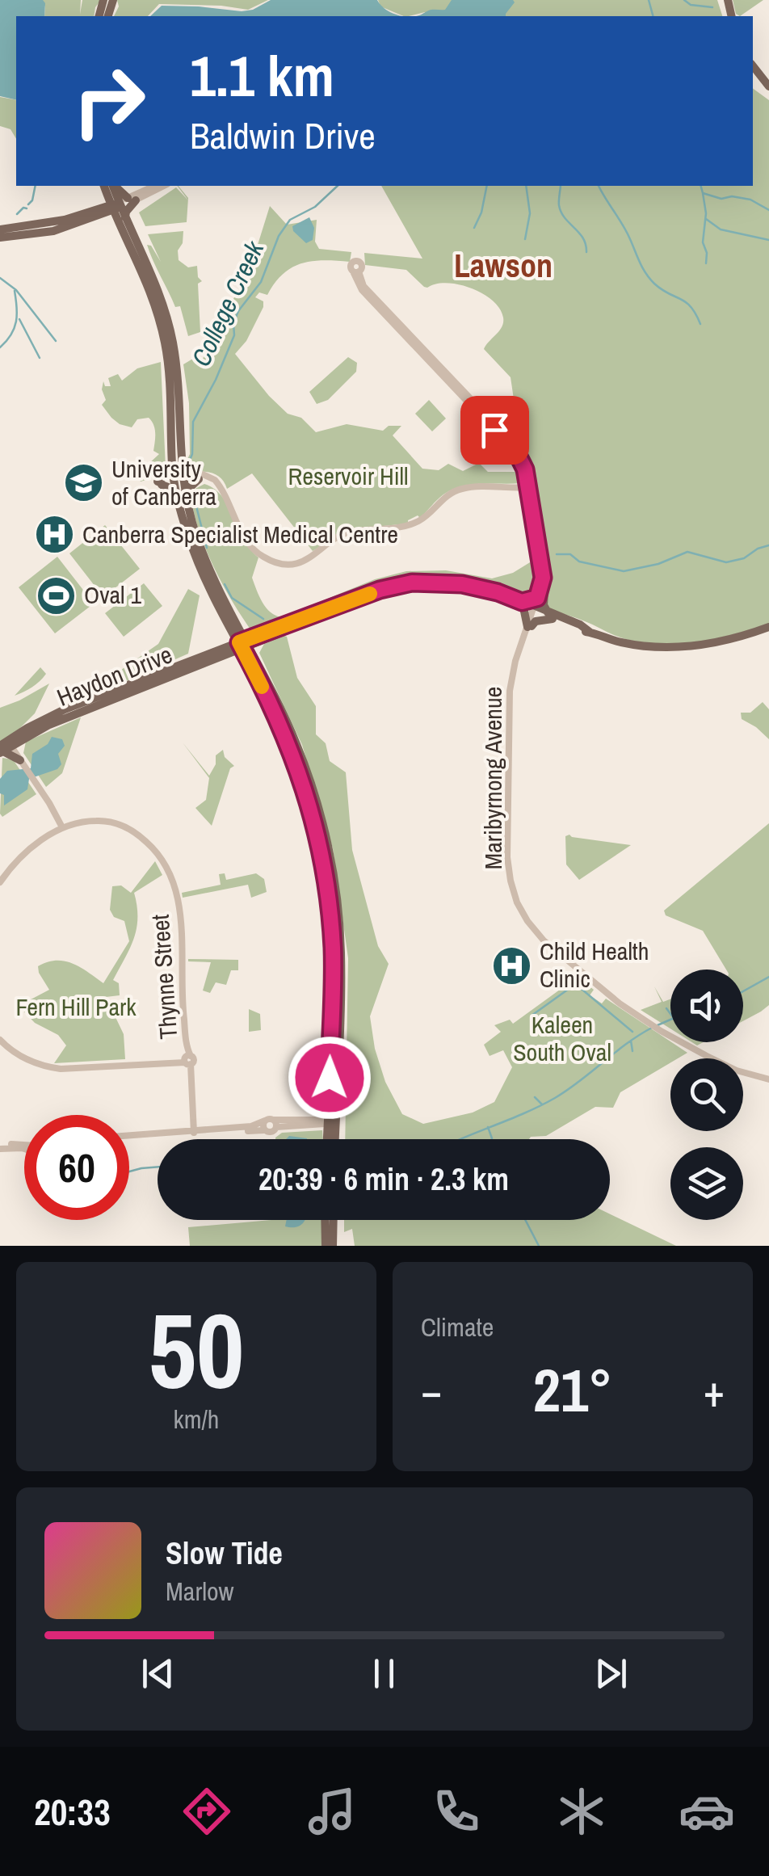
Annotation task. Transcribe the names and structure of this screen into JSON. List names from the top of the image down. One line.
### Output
{"streets":{"main road":["Haydon Drive"],"street":["Maribyrnong Avenue","Thynne Street"]},"districts":["Lawson"],"water":["College Creek"],"parks":["Reservoir Hill","Fern Hill Park","Kaleen South Oval"],"places":{"school or university":["University of Canberra"],"hospital":["Canberra Specialist Medical Centre","Child Health Clinic"],"sports":["Oval 1"]},"page":{"turn":["1.1 km","Baldwin Drive"],"limit":"60","trip":"20:39 · 6 min · 2.3 km","tile":[["50","km/h"],"Climate"],"heat":["−","21°","+"],"song":["Slow Tide","Marlow"],"tabs":"20:33"}}
